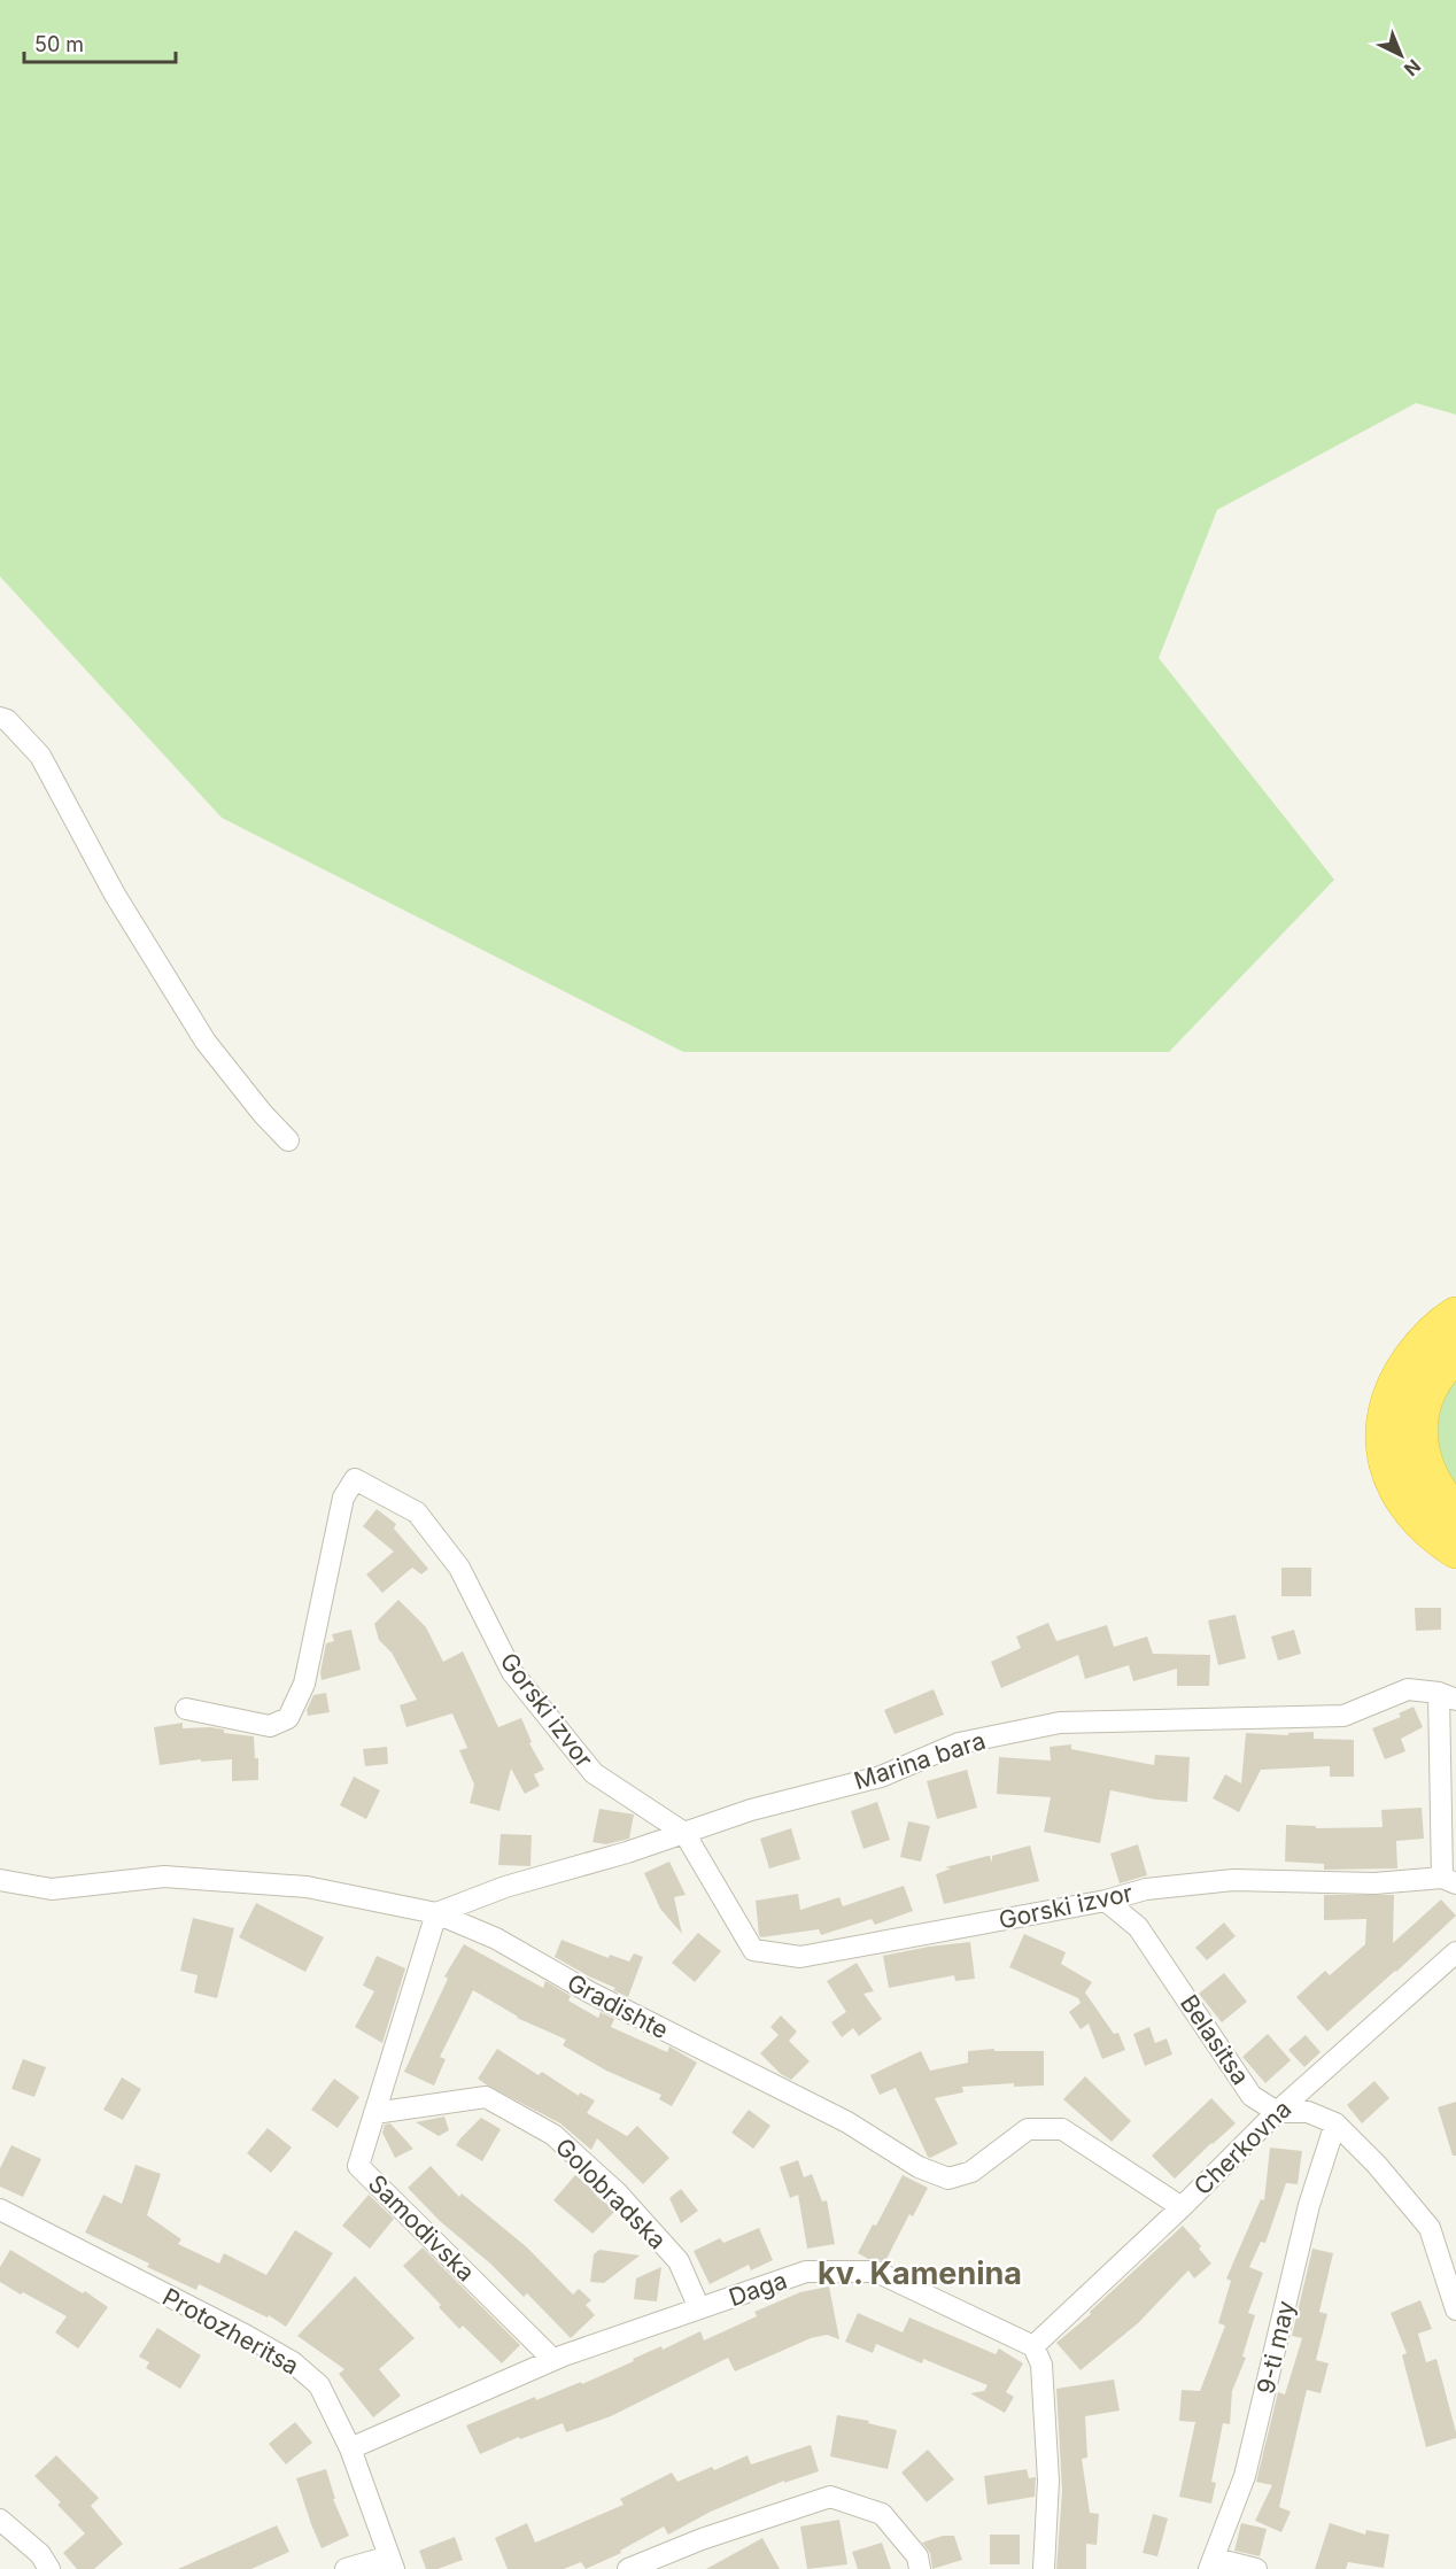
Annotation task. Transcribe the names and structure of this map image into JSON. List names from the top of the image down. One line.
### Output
{"streets":{"street":["Gorski izvor","Marina bara","Gradishte","Belasitsa","Cherkovna","Golobradska","Samodivska","Daga","Protozheritsa","9-ti may"]},"crossings":[["Gorski izvor","Marina bara"],["Gorski izvor","Belasitsa"],["Marina bara","Gradishte"],["Marina bara","Samodivska"],["Gradishte","Cherkovna"],["Gradishte","Samodivska"],["Belasitsa","Cherkovna"],["Cherkovna","Daga"],["Golobradska","Samodivska"],["Golobradska","Daga"],["Samodivska","Daga"],["Daga","Protozheritsa"]],"districts":["kv. Kamenina"],"scale_bar":"50 m","north":"bottom right"}
